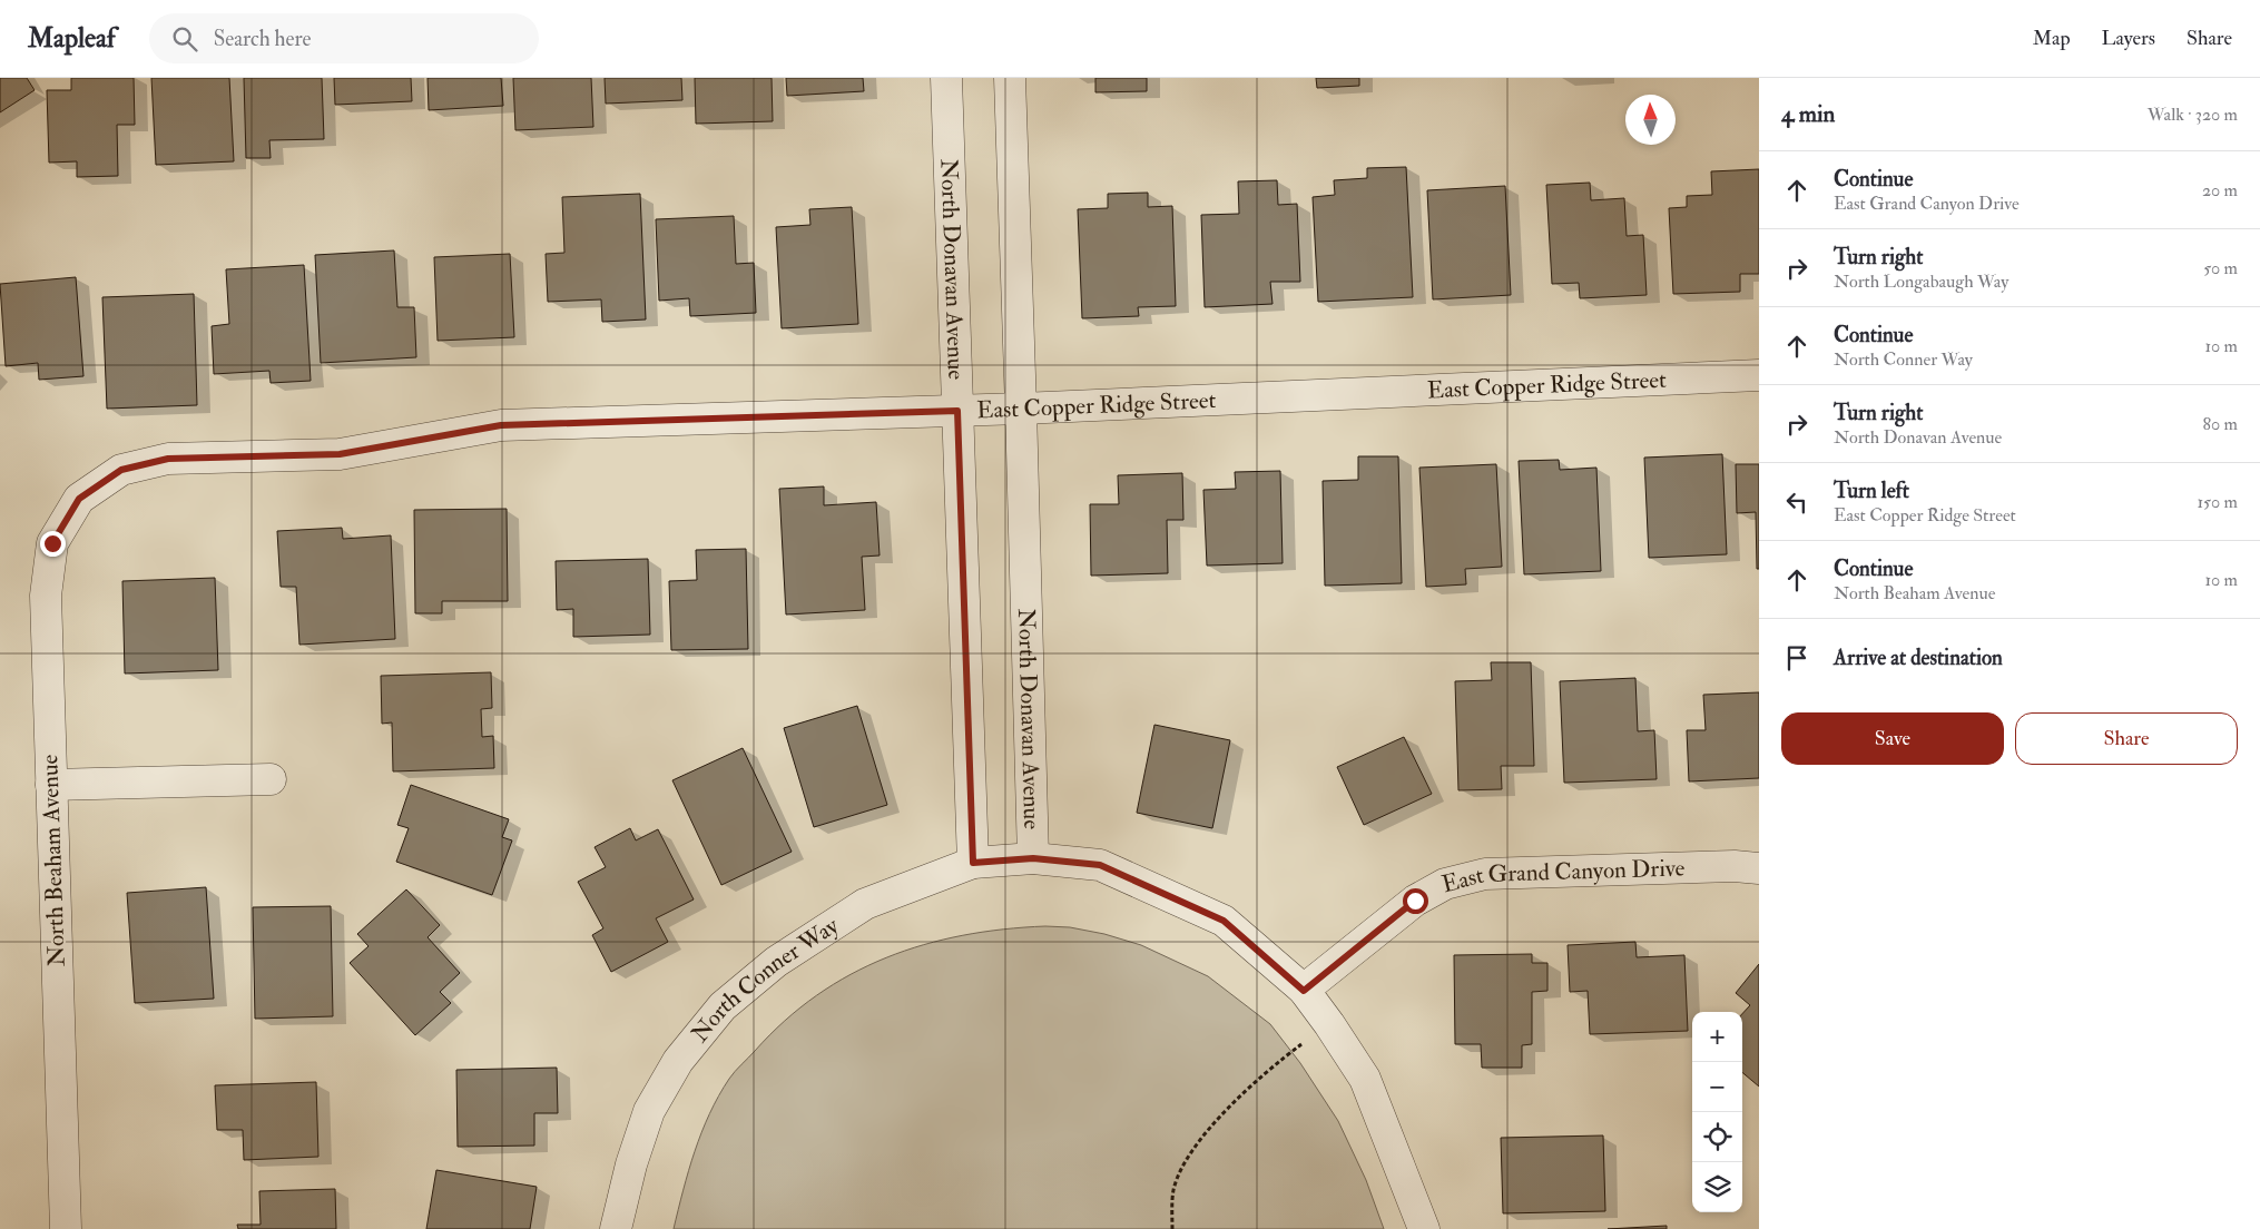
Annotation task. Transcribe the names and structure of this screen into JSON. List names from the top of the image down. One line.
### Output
{"streets":{"street":["North Donavan Avenue","East Copper Ridge Street","North Beaham Avenue","East Grand Canyon Drive","North Conner Way"]},"crossings":[["North Donavan Avenue","East Copper Ridge Street"],["North Donavan Avenue","North Conner Way"],["East Copper Ridge Street","North Beaham Avenue"],["East Grand Canyon Drive","North Conner Way"]],"north":"top","page":{"header":"Mapleaf","search":"Search here","nav":["Map","Layers","Share"],"heading":["4 min","Walk · 320 m"],"list":[["Continue","East Grand Canyon Drive","20 m"],["Turn right","North Longabaugh Way","50 m"],["Continue","North Conner Way","10 m"],["Turn right","North Donavan Avenue","80 m"],["Turn left","East Copper Ridge Street","150 m"],["Continue","North Beaham Avenue","10 m"],"Arrive at destination"],"buttons":["Save","Share"],"map_buttons":["+","−"]}}
